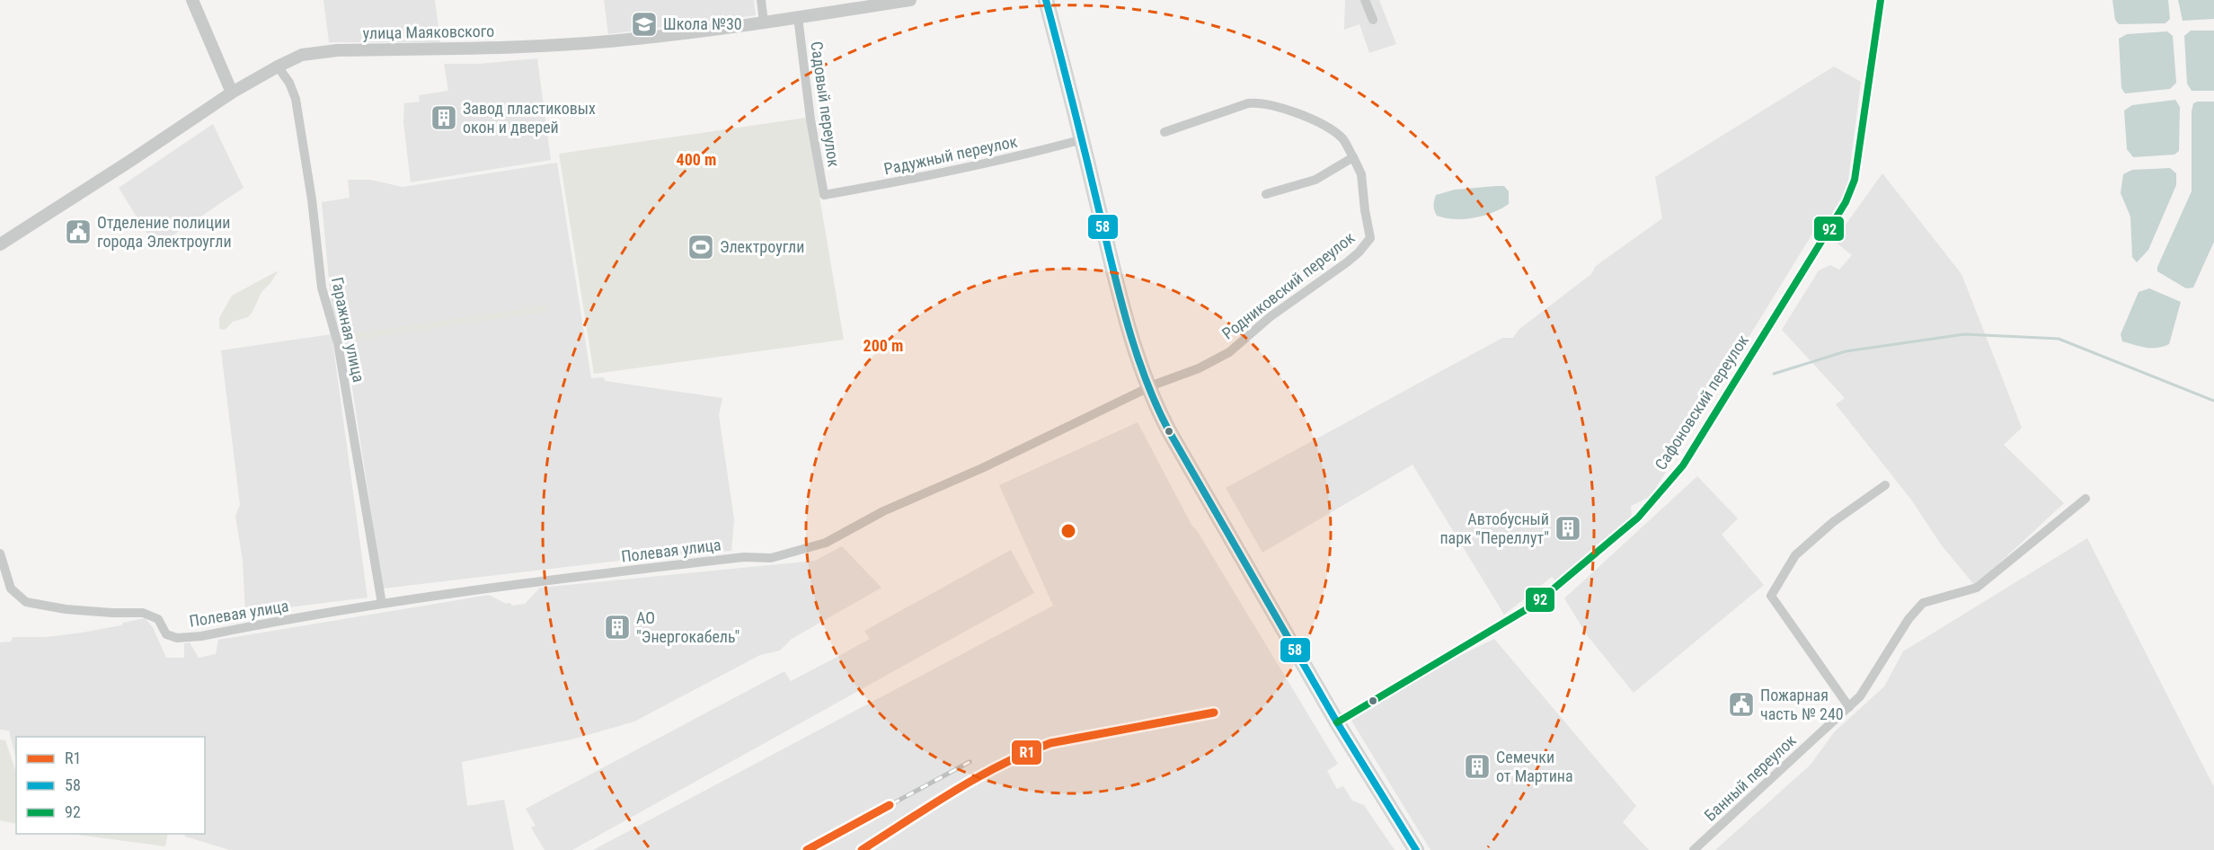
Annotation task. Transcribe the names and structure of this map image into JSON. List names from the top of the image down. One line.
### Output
{"streets":{"street":["улица Маяковского","Садовый переулок","Радужный переулок","Родниковский переулок","Гаражная улица","Сафоновский переулок","Полевая улица","Банный переулок"]},"crossings":[["улица Маяковского","Садовый переулок"],["улица Маяковского","Гаражная улица"],["Садовый переулок","Радужный переулок"],["Родниковский переулок","Полевая улица"],["Гаражная улица","Полевая улица"]],"places":{"school or university":["Школа №30"],"building":["Завод пластиковых окон и дверей","Автобусный парк \"Переллут\"","АО \"Энергокабель\"","Семечки от Мартина"],"public building":["Отделение полиции города Электроугли","Пожарная часть № 240"],"sports":["Электроугли"]},"lines":["transit line 58","transit line 92","transit line R1"],"legend":["R1","58","92"],"rings":["400 m","200 m"]}
